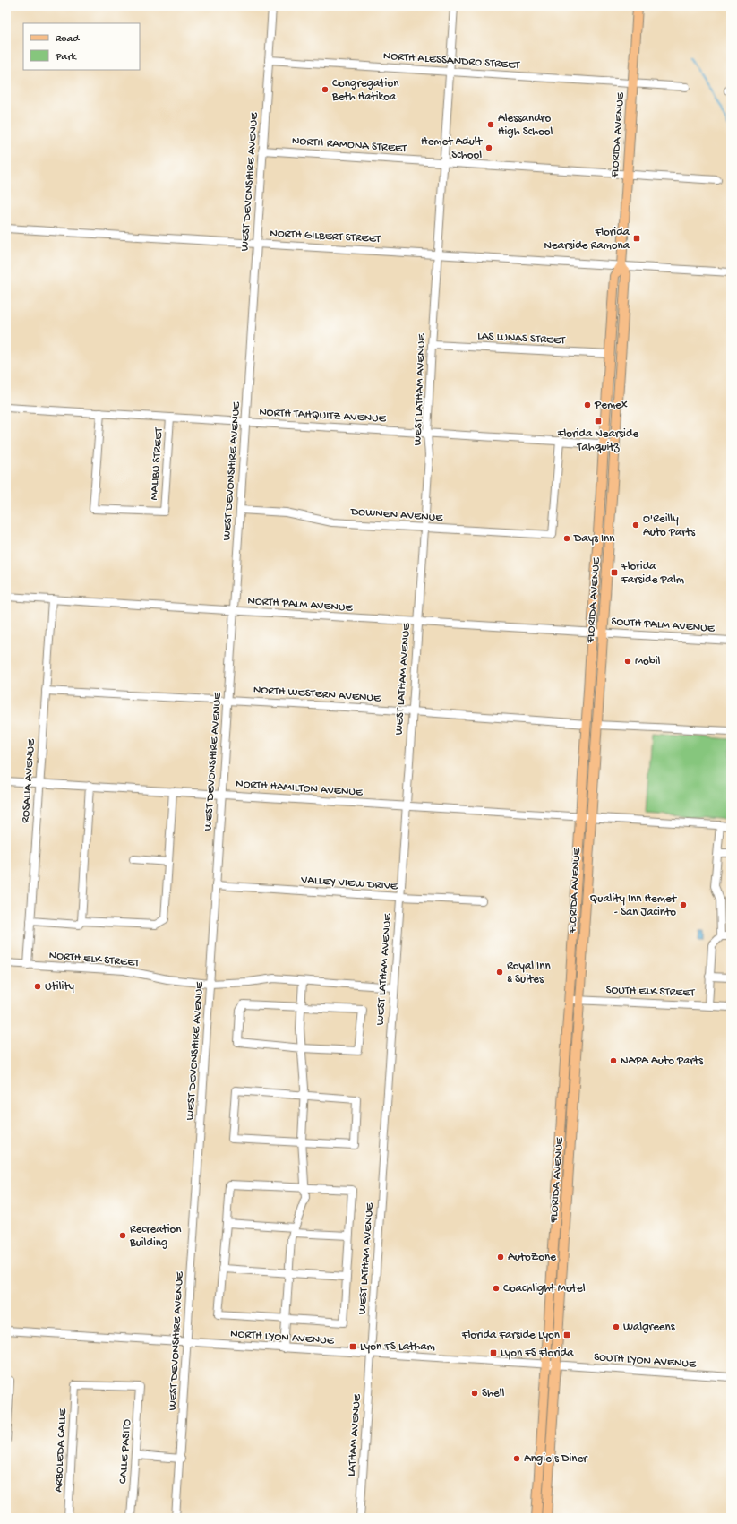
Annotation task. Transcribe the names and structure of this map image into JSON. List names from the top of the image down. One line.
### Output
{"streets":{"main road":["FLORIDA AVENUE"],"street":["NORTH ALESSANDRO STREET","NORTH RAMONA STREET","WEST DEVONSHIRE AVENUE","NORTH GILBERT STREET","LAS LUNAS STREET","WEST LATHAM AVENUE","NORTH TAHQUITZ AVENUE","MALIBU STREET","DOWNEN AVENUE","NORTH PALM AVENUE","SOUTH PALM AVENUE","NORTH WESTERN AVENUE","ROSALIA AVENUE","NORTH HAMILTON AVENUE","VALLEY VIEW DRIVE","NORTH ELK STREET","SOUTH ELK STREET","NORTH LYON AVENUE","SOUTH LYON AVENUE","LATHAM AVENUE","ARBOLEDA CALLE","CALLE PASITO"]},"crossings":[["NORTH ALESSANDRO STREET","FLORIDA AVENUE"],["NORTH ALESSANDRO STREET","WEST DEVONSHIRE AVENUE"],["NORTH ALESSANDRO STREET","WEST LATHAM AVENUE"],["FLORIDA AVENUE","NORTH RAMONA STREET"],["FLORIDA AVENUE","NORTH GILBERT STREET"],["FLORIDA AVENUE","LAS LUNAS STREET"],["FLORIDA AVENUE","NORTH TAHQUITZ AVENUE"],["FLORIDA AVENUE","NORTH PALM AVENUE"],["FLORIDA AVENUE","SOUTH PALM AVENUE"],["FLORIDA AVENUE","NORTH WESTERN AVENUE"],["FLORIDA AVENUE","NORTH HAMILTON AVENUE"],["FLORIDA AVENUE","SOUTH ELK STREET"],["FLORIDA AVENUE","NORTH LYON AVENUE"],["FLORIDA AVENUE","SOUTH LYON AVENUE"],["NORTH RAMONA STREET","WEST DEVONSHIRE AVENUE"],["NORTH RAMONA STREET","WEST LATHAM AVENUE"],["WEST DEVONSHIRE AVENUE","NORTH GILBERT STREET"],["WEST DEVONSHIRE AVENUE","NORTH TAHQUITZ AVENUE"],["WEST DEVONSHIRE AVENUE","DOWNEN AVENUE"],["WEST DEVONSHIRE AVENUE","NORTH PALM AVENUE"],["WEST DEVONSHIRE AVENUE","NORTH WESTERN AVENUE"],["WEST DEVONSHIRE AVENUE","NORTH HAMILTON AVENUE"],["WEST DEVONSHIRE AVENUE","VALLEY VIEW DRIVE"],["WEST DEVONSHIRE AVENUE","NORTH ELK STREET"],["WEST DEVONSHIRE AVENUE","NORTH LYON AVENUE"],["NORTH GILBERT STREET","WEST LATHAM AVENUE"],["LAS LUNAS STREET","WEST LATHAM AVENUE"],["WEST LATHAM AVENUE","NORTH TAHQUITZ AVENUE"],["WEST LATHAM AVENUE","DOWNEN AVENUE"],["WEST LATHAM AVENUE","NORTH PALM AVENUE"],["WEST LATHAM AVENUE","NORTH WESTERN AVENUE"],["WEST LATHAM AVENUE","NORTH HAMILTON AVENUE"],["WEST LATHAM AVENUE","VALLEY VIEW DRIVE"],["WEST LATHAM AVENUE","NORTH ELK STREET"],["WEST LATHAM AVENUE","NORTH LYON AVENUE"],["WEST LATHAM AVENUE","LATHAM AVENUE"],["NORTH TAHQUITZ AVENUE","MALIBU STREET"],["NORTH TAHQUITZ AVENUE","DOWNEN AVENUE"],["NORTH PALM AVENUE","SOUTH PALM AVENUE"],["NORTH PALM AVENUE","ROSALIA AVENUE"],["NORTH WESTERN AVENUE","ROSALIA AVENUE"],["ROSALIA AVENUE","NORTH HAMILTON AVENUE"],["ROSALIA AVENUE","NORTH ELK STREET"],["NORTH LYON AVENUE","SOUTH LYON AVENUE"],["NORTH LYON AVENUE","LATHAM AVENUE"],["ARBOLEDA CALLE","CALLE PASITO"]],"places":{"other":["Congregation Beth Hatikoa","Alessandro High School","Hemet Adult School","Pemex","O'Reilly Auto Parts","Days Inn","Mobil","Quality Inn Hemet - San Jacinto","Royal Inn & Suites","Utility","NAPA Auto Parts","Recreation Building","AutoZone","Coachlight Motel","Walgreens","Shell","Angie's Diner"],"transit":["Florida Nearside Ramona","Florida Nearside Tahquitz","Florida Farside Palm","Florida Farside Lyon","Lyon FS Latham","Lyon FS Florida"]},"legend":["Road","Park"]}
